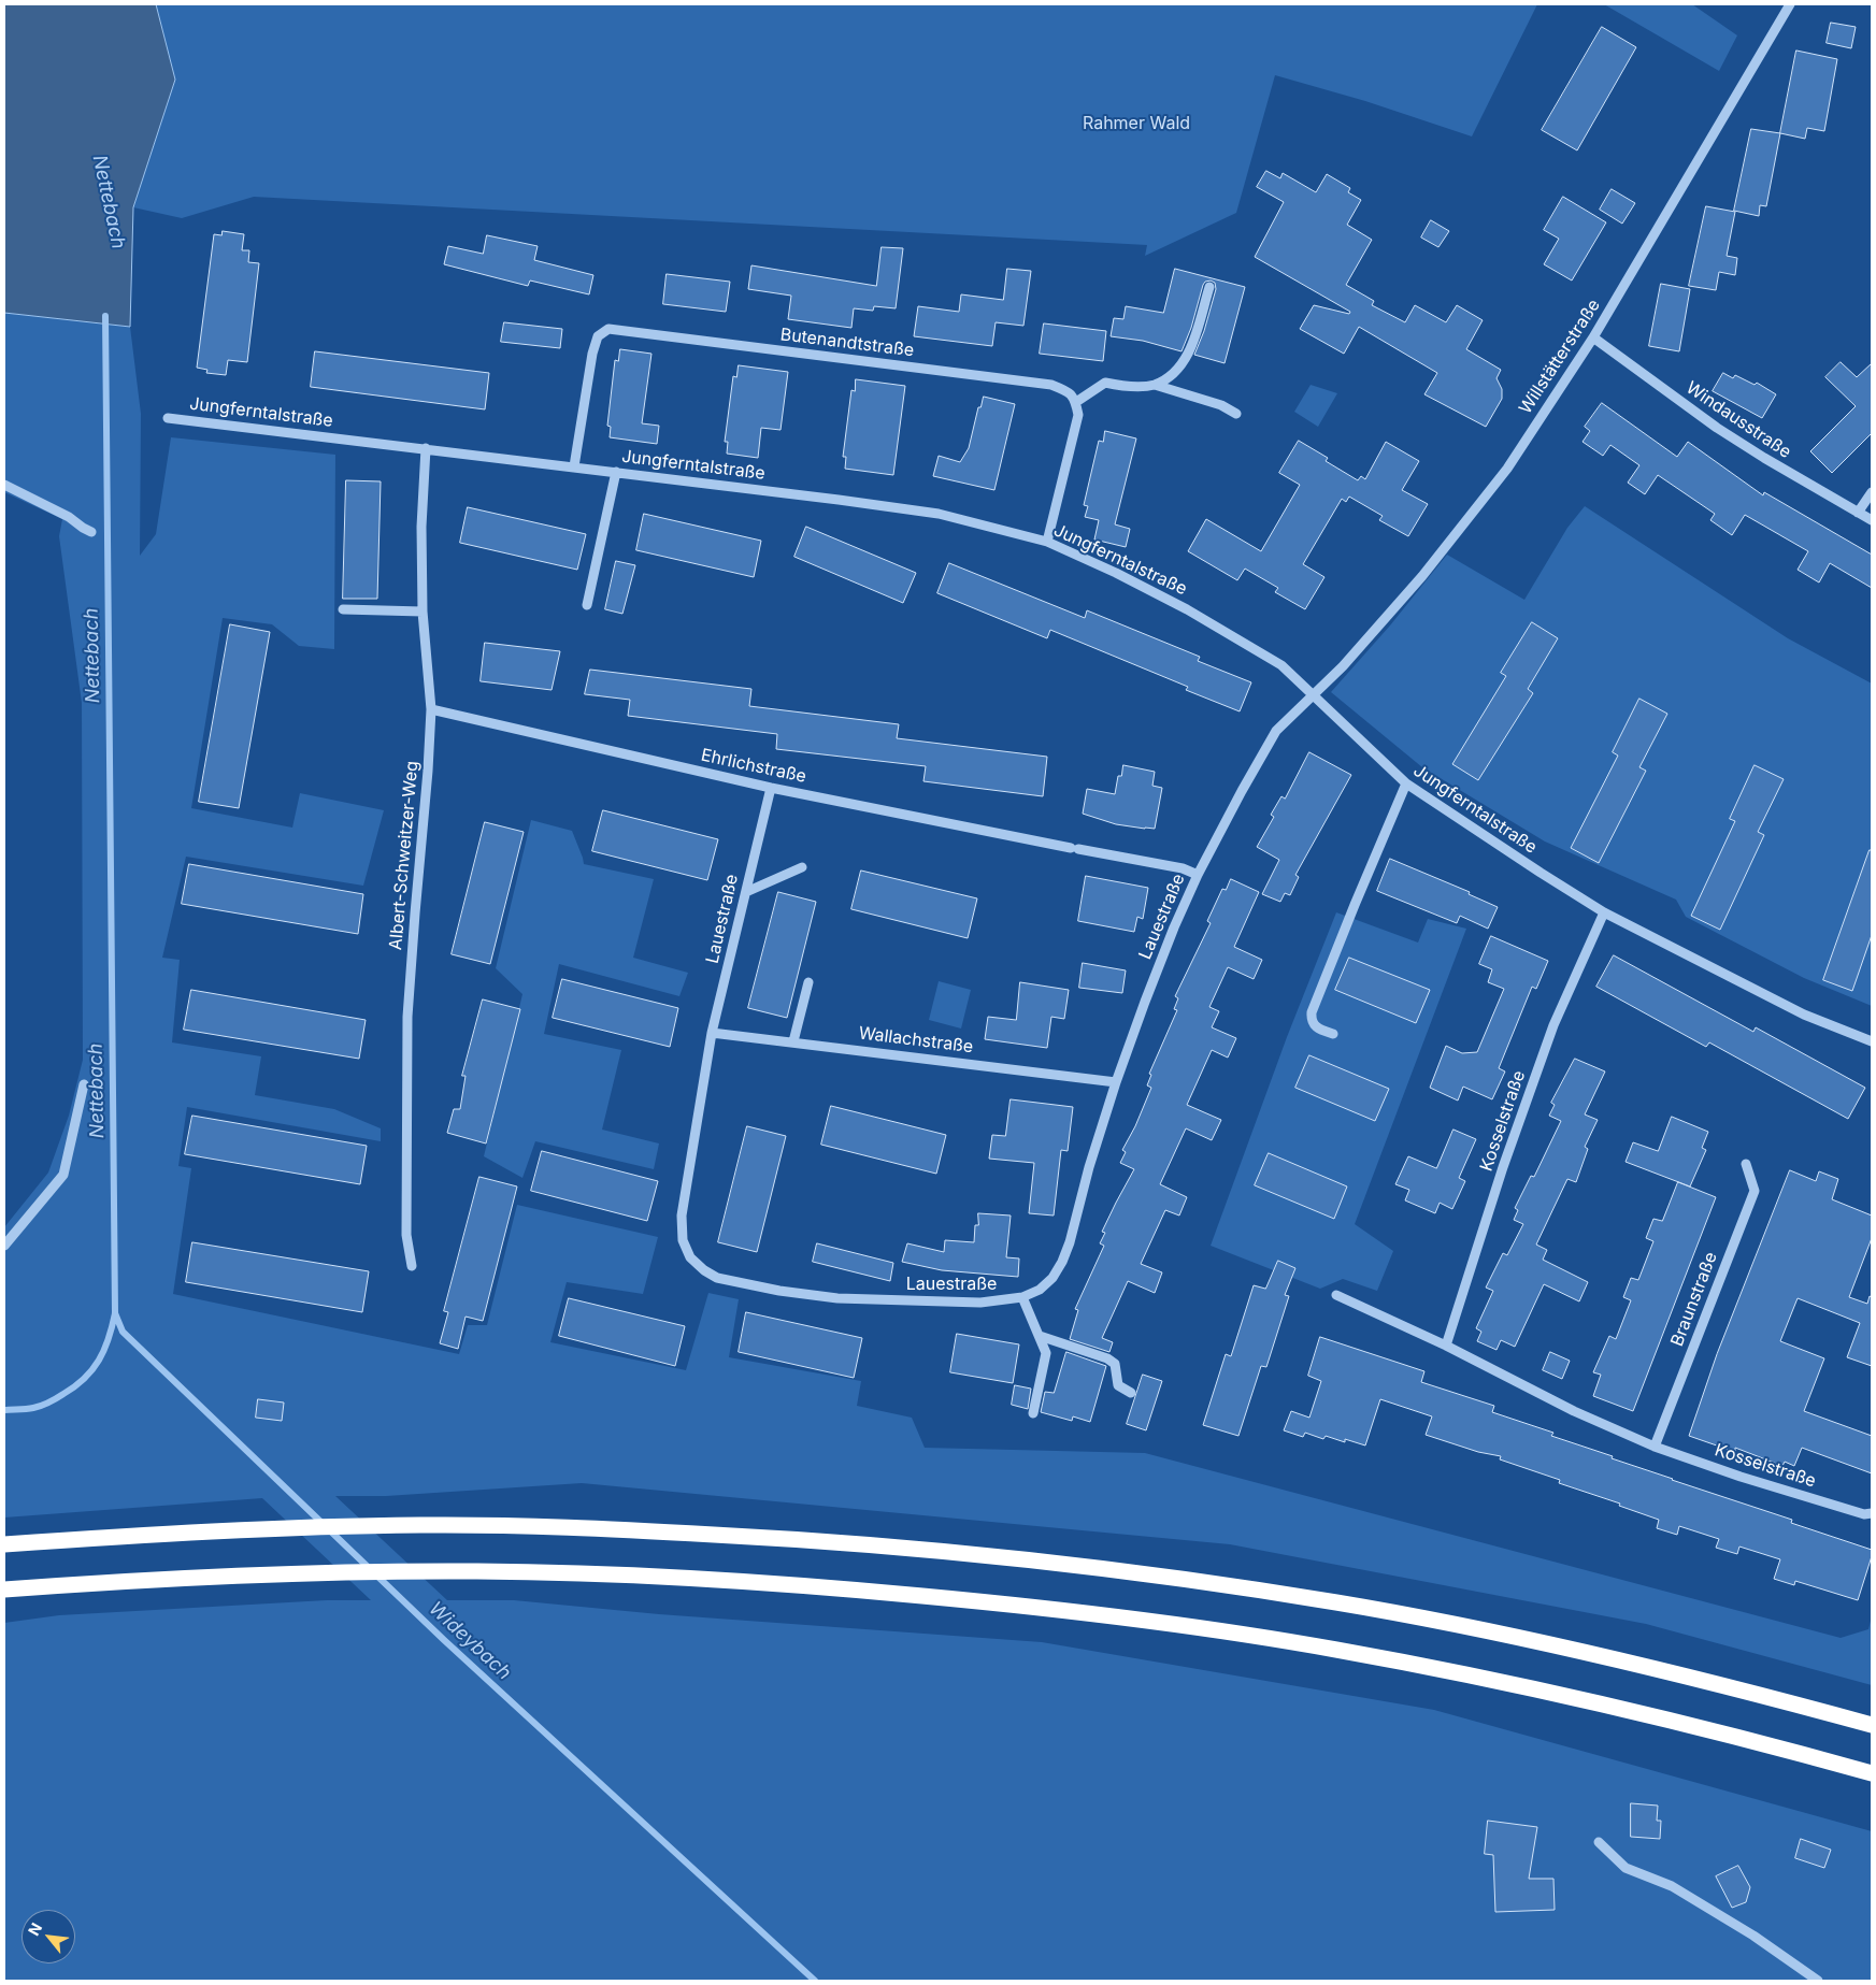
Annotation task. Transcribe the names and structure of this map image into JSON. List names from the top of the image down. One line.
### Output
{"streets":{"street":["Butenandtstraße","Willstätterstraße","Jungferntalstraße","Windausstraße","Ehrlichstraße","Albert-Schweitzer-Weg","Lauestraße","Wallachstraße","Kosselstraße","Braunstraße"]},"crossings":[["Butenandtstraße","Jungferntalstraße"],["Willstätterstraße","Jungferntalstraße"],["Willstätterstraße","Windausstraße"],["Willstätterstraße","Lauestraße"],["Jungferntalstraße","Albert-Schweitzer-Weg"],["Jungferntalstraße","Lauestraße"],["Jungferntalstraße","Kosselstraße"],["Ehrlichstraße","Albert-Schweitzer-Weg"],["Ehrlichstraße","Lauestraße"],["Lauestraße","Wallachstraße"],["Kosselstraße","Braunstraße"]],"water":["Nettebach","Wideybach"],"parks":["Rahmer Wald"],"north":"top left"}
